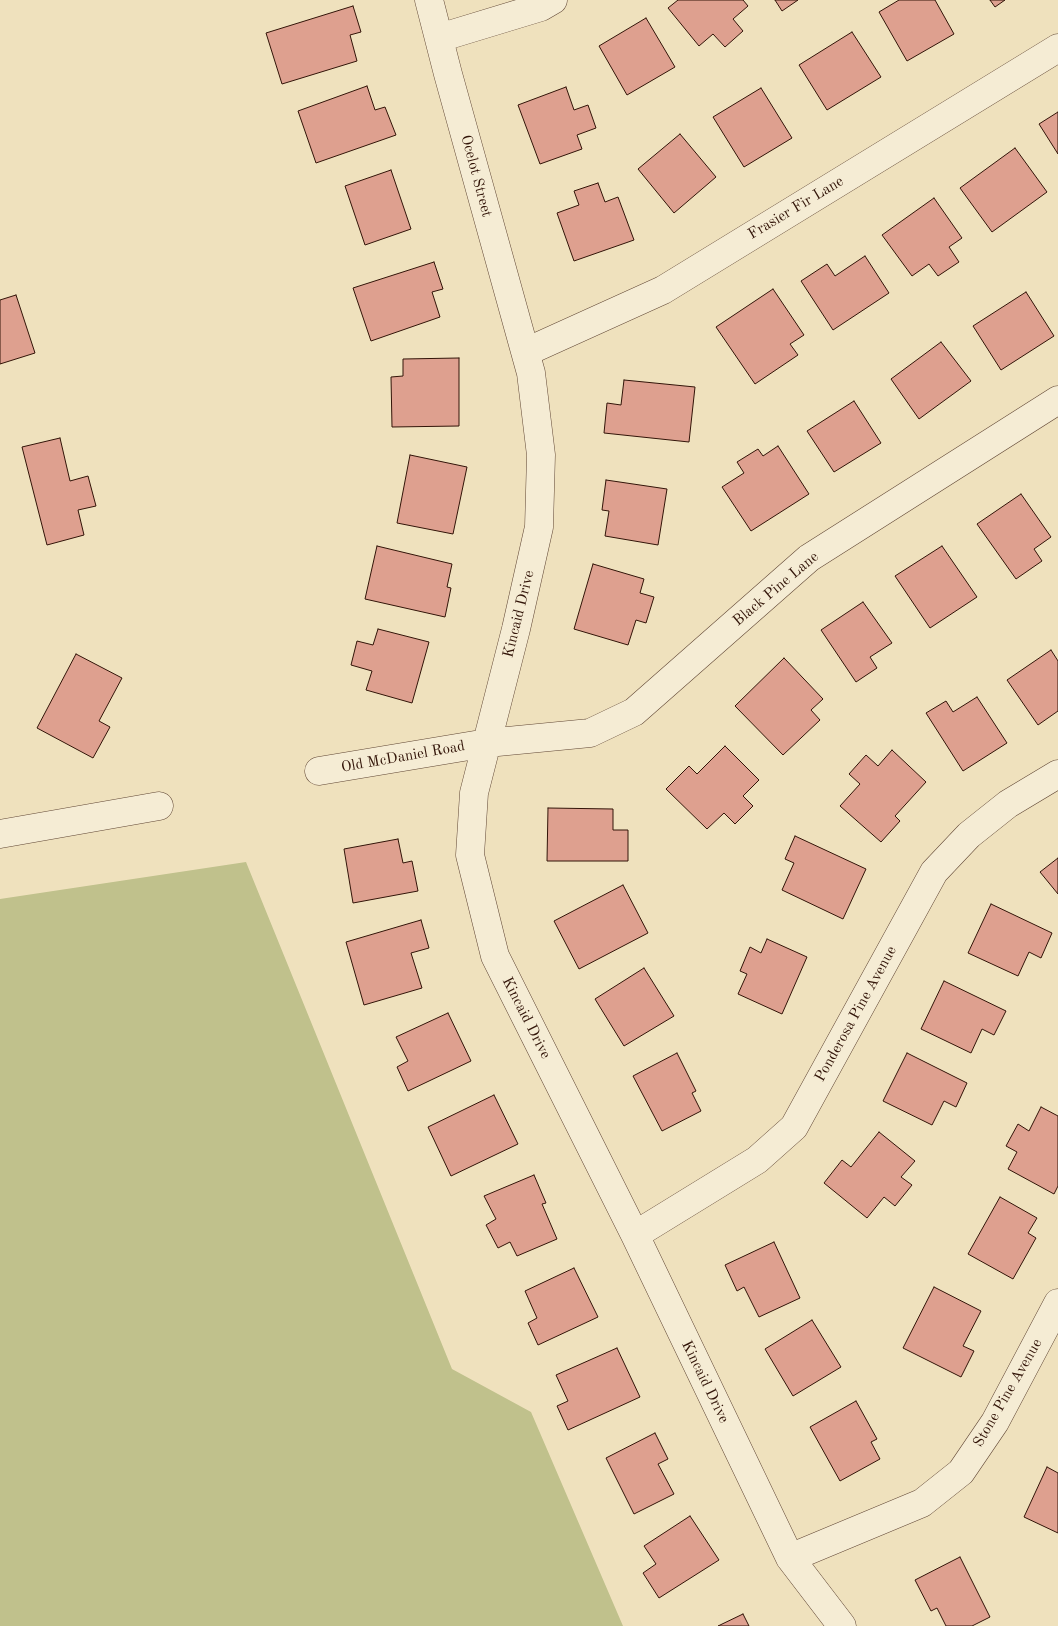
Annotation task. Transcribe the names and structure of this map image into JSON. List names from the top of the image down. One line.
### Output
{"streets":{"street":["Ocelot Street","Frasier Fir Lane","Black Pine Lane","Kincaid Drive","Old McDaniel Road","Ponderosa Pine Avenue","Stone Pine Avenue"]},"crossings":[["Ocelot Street","Frasier Fir Lane"],["Ocelot Street","Kincaid Drive"],["Frasier Fir Lane","Kincaid Drive"],["Black Pine Lane","Kincaid Drive"],["Black Pine Lane","Old McDaniel Road"],["Kincaid Drive","Old McDaniel Road"],["Kincaid Drive","Ponderosa Pine Avenue"],["Kincaid Drive","Stone Pine Avenue"]]}
